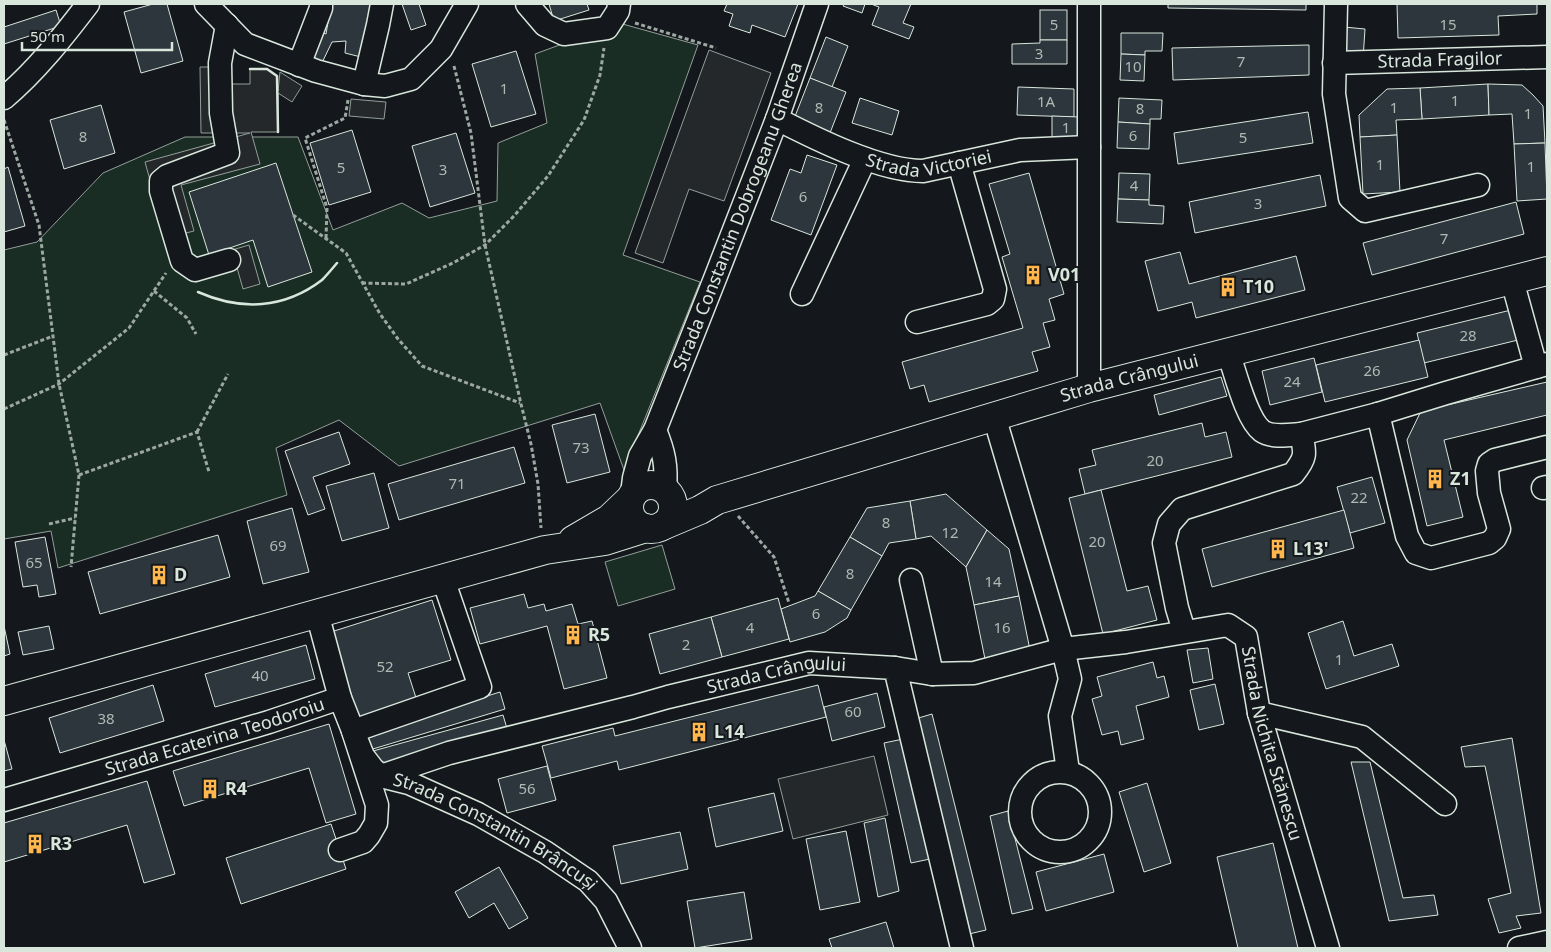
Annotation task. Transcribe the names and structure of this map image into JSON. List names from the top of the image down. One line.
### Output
{"streets":{"main road":["Strada Crângului"],"street":["Strada Fragilor","Strada Victoriei","Strada Constantin Dobrogeanu Gherea","Strada Ecaterina Teodoroiu","Strada Nichita Stănescu","Strada Constantin Brâncuși"]},"crossings":[["Strada Victoriei","Strada Constantin Dobrogeanu Gherea"],["Strada Constantin Dobrogeanu Gherea","Strada Crângului"],["Strada Crângului","Strada Nichita Stănescu"],["Strada Crângului","Strada Constantin Brâncuși"],["Strada Ecaterina Teodoroiu","Strada Constantin Brâncuși"]],"places":{"building":["V01","T10","Z1","L13'","D","R5","L14","R4","R3"]},"house_numbers":["5","15","3","7","10","1","1","1A","8","1","8","1","1","6","8","5","1","1","5","3","4","6","3","7","28","26","24","73","20","71","22","8","12","20","69","65","8","14","6","4","16","2","1","52","40","60","38","56"],"scale_bar":"50 m"}
